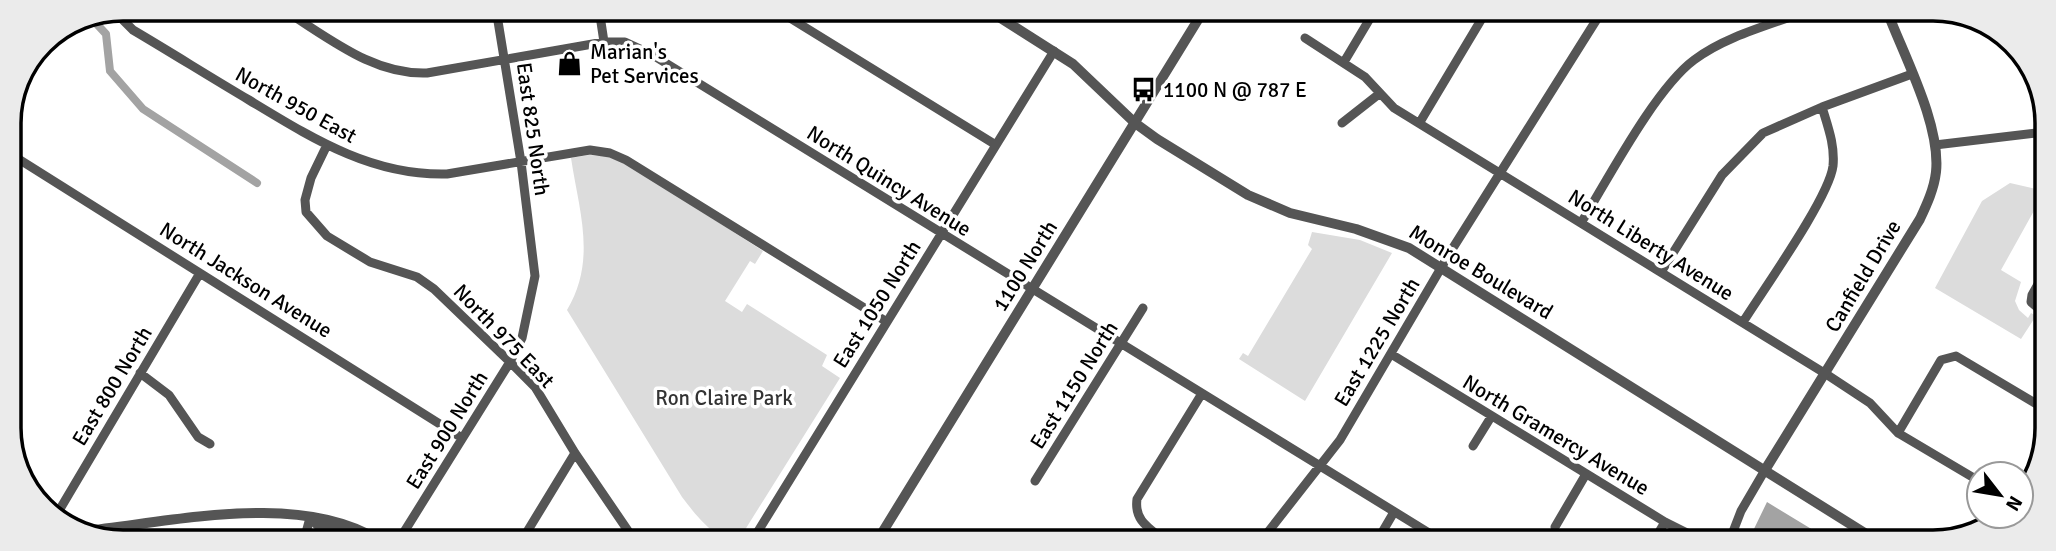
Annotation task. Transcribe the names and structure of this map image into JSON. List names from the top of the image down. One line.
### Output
{"streets":{"street":["North 950 East","East 825 North","North Quincy Avenue","North Liberty Avenue","1100 North","Monroe Boulevard","Canfield Drive","North Jackson Avenue","East 1050 North","North 975 East","East 1225 North","East 1150 North","East 800 North","East 900 North","North Gramercy Avenue"]},"crossings":[["North 950 East","East 825 North"],["North 950 East","East 1050 North"],["North 950 East","North 975 East"],["East 825 North","North Quincy Avenue"],["East 825 North","East 900 North"],["North Quincy Avenue","1100 North"],["North Quincy Avenue","East 1050 North"],["North Quincy Avenue","East 1225 North"],["North Quincy Avenue","East 1150 North"],["North Liberty Avenue","Canfield Drive"],["North Liberty Avenue","East 1225 North"],["1100 North","Monroe Boulevard"],["Monroe Boulevard","Canfield Drive"],["Monroe Boulevard","East 1050 North"],["Monroe Boulevard","East 1225 North"],["North Jackson Avenue","East 800 North"],["North Jackson Avenue","East 900 North"],["North 975 East","East 900 North"],["East 1225 North","North Gramercy Avenue"]],"parks":["Ron Claire Park"],"places":{"shop":["Marian's Pet Services"],"bus stop":["1100 N @ 787 E"]},"north":"bottom right"}
